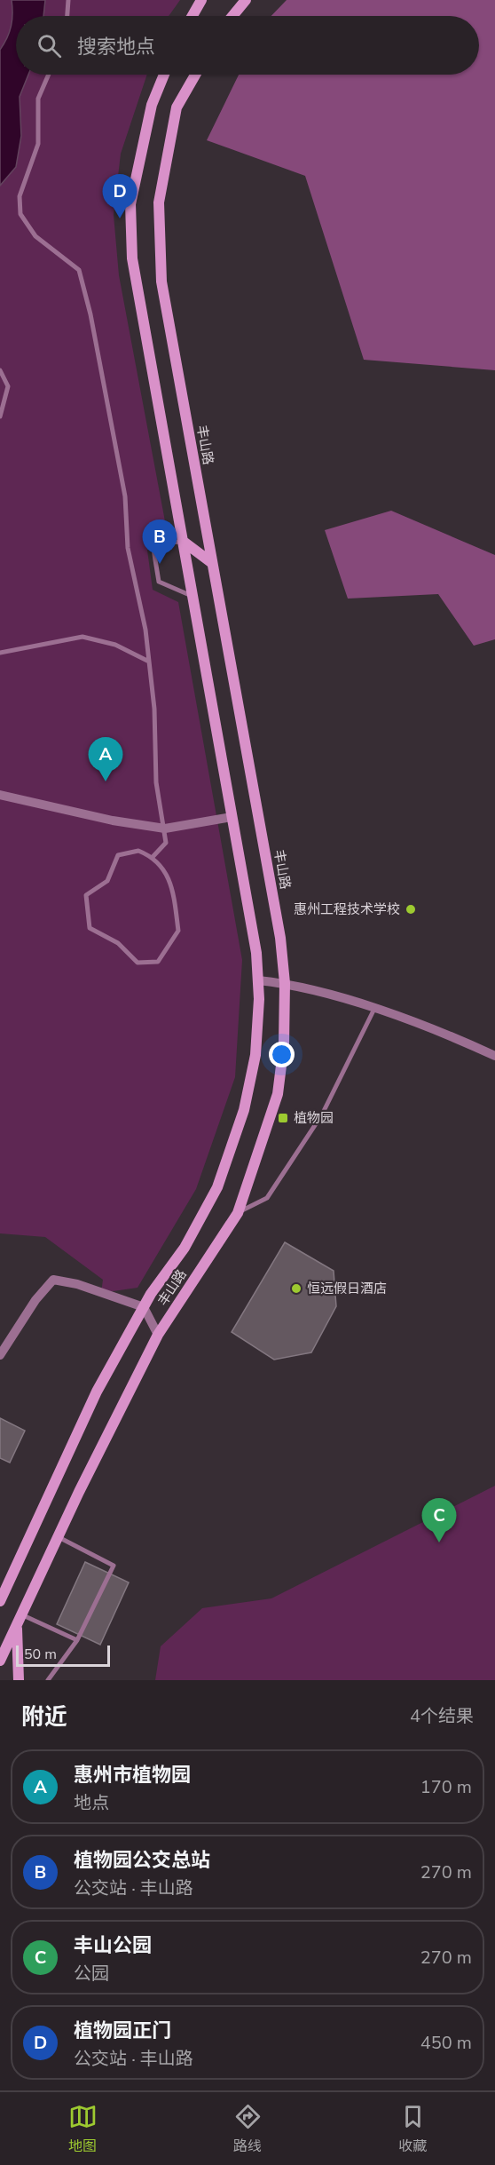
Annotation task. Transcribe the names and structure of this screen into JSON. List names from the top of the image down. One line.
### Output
{"streets":{"main road":["丰山路"]},"places":{"other":["惠州工程技术学校","恒远假日酒店"],"transit":["植物园"]},"scale_bar":"50 m","page":{"search":"搜索地点","pins":["D","B","A","C"],"scale":"50 m","heading":["附近","4个结果"],"list":[{"mark":"A","name":"惠州市植物园","note":"地点","value":"170 m"},{"mark":"B","name":"植物园公交总站","note":"公交站 · 丰山路","value":"270 m"},{"mark":"C","name":"丰山公园","note":"公园","value":"270 m"},{"mark":"D","name":"植物园正门","note":"公交站 · 丰山路","value":"450 m"}],"nav":["地图","路线","收藏"]}}
